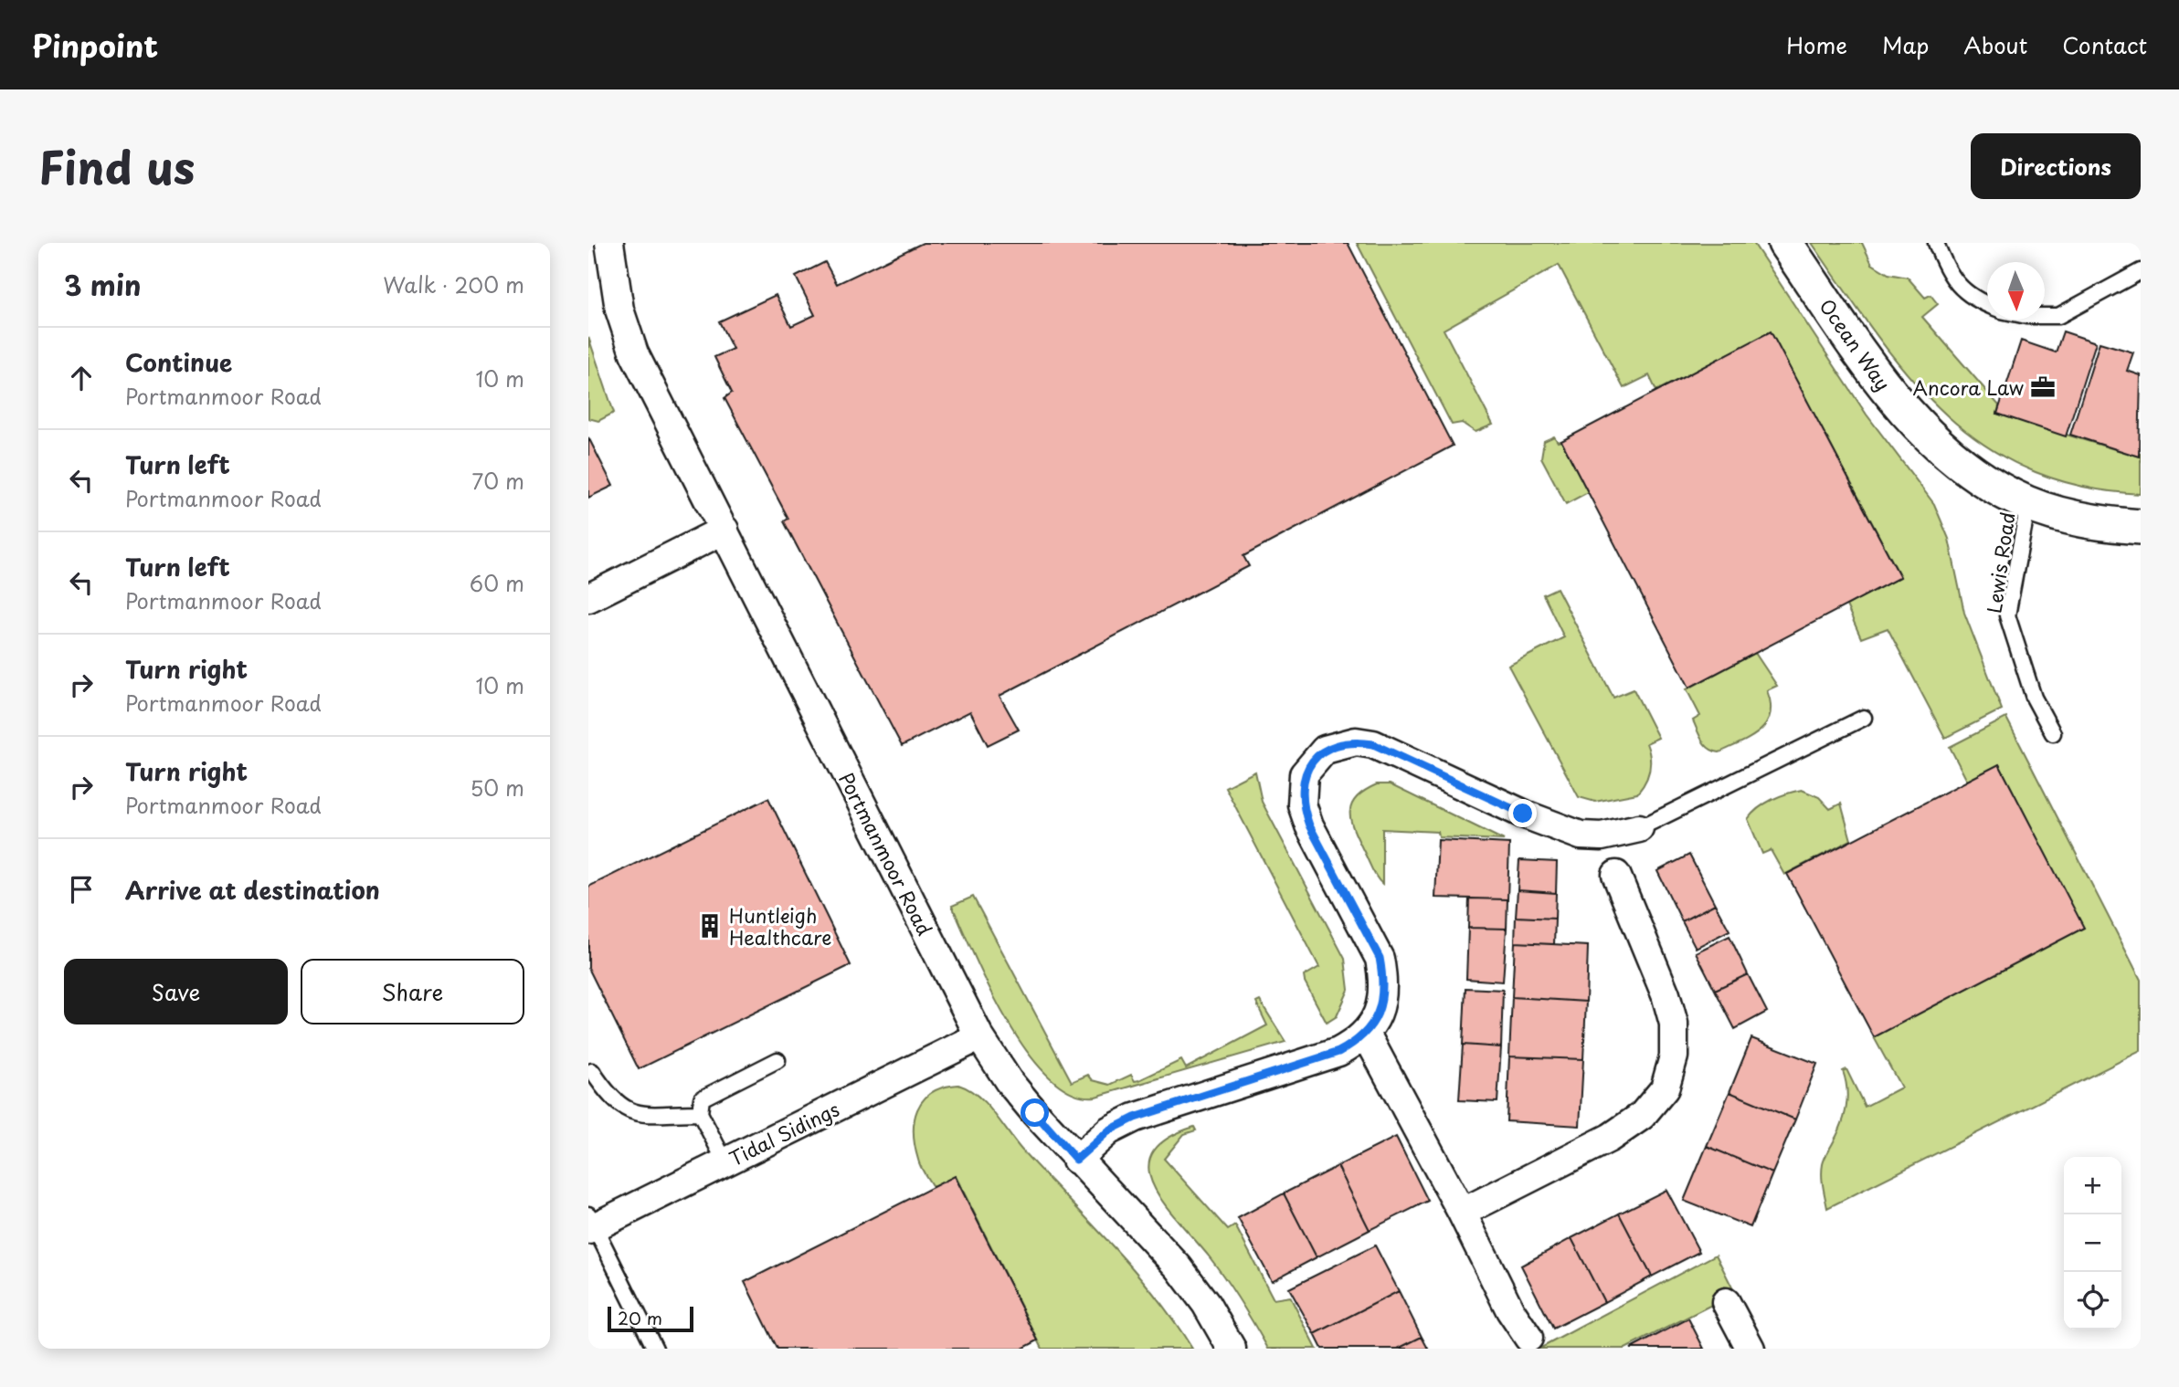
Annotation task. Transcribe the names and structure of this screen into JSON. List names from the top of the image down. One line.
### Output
{"streets":{"street":["Ocean Way","Portmanmoor Road","Tidal Sidings"],"lane":["Lewis Road"]},"crossings":[["Ocean Way","Lewis Road"],["Portmanmoor Road","Tidal Sidings"]],"places":{"office":["Ancora Law"],"building":["Huntleigh Healthcare"]},"scale_bar":"20 m","north":"bottom","page":{"header":"Pinpoint","nav":["Home","Map","About","Contact"],"title":"Find us","buttons":["Directions",["Save","Share"]],"heading":["3 min","Walk · 200 m"],"list":[["Continue","Portmanmoor Road","10 m"],["Turn left","Portmanmoor Road","70 m"],["Turn left","Portmanmoor Road","60 m"],["Turn right","Portmanmoor Road","10 m"],["Turn right","Portmanmoor Road","50 m"],"Arrive at destination"],"map_buttons":["+","−"],"scale":"20 m"}}
